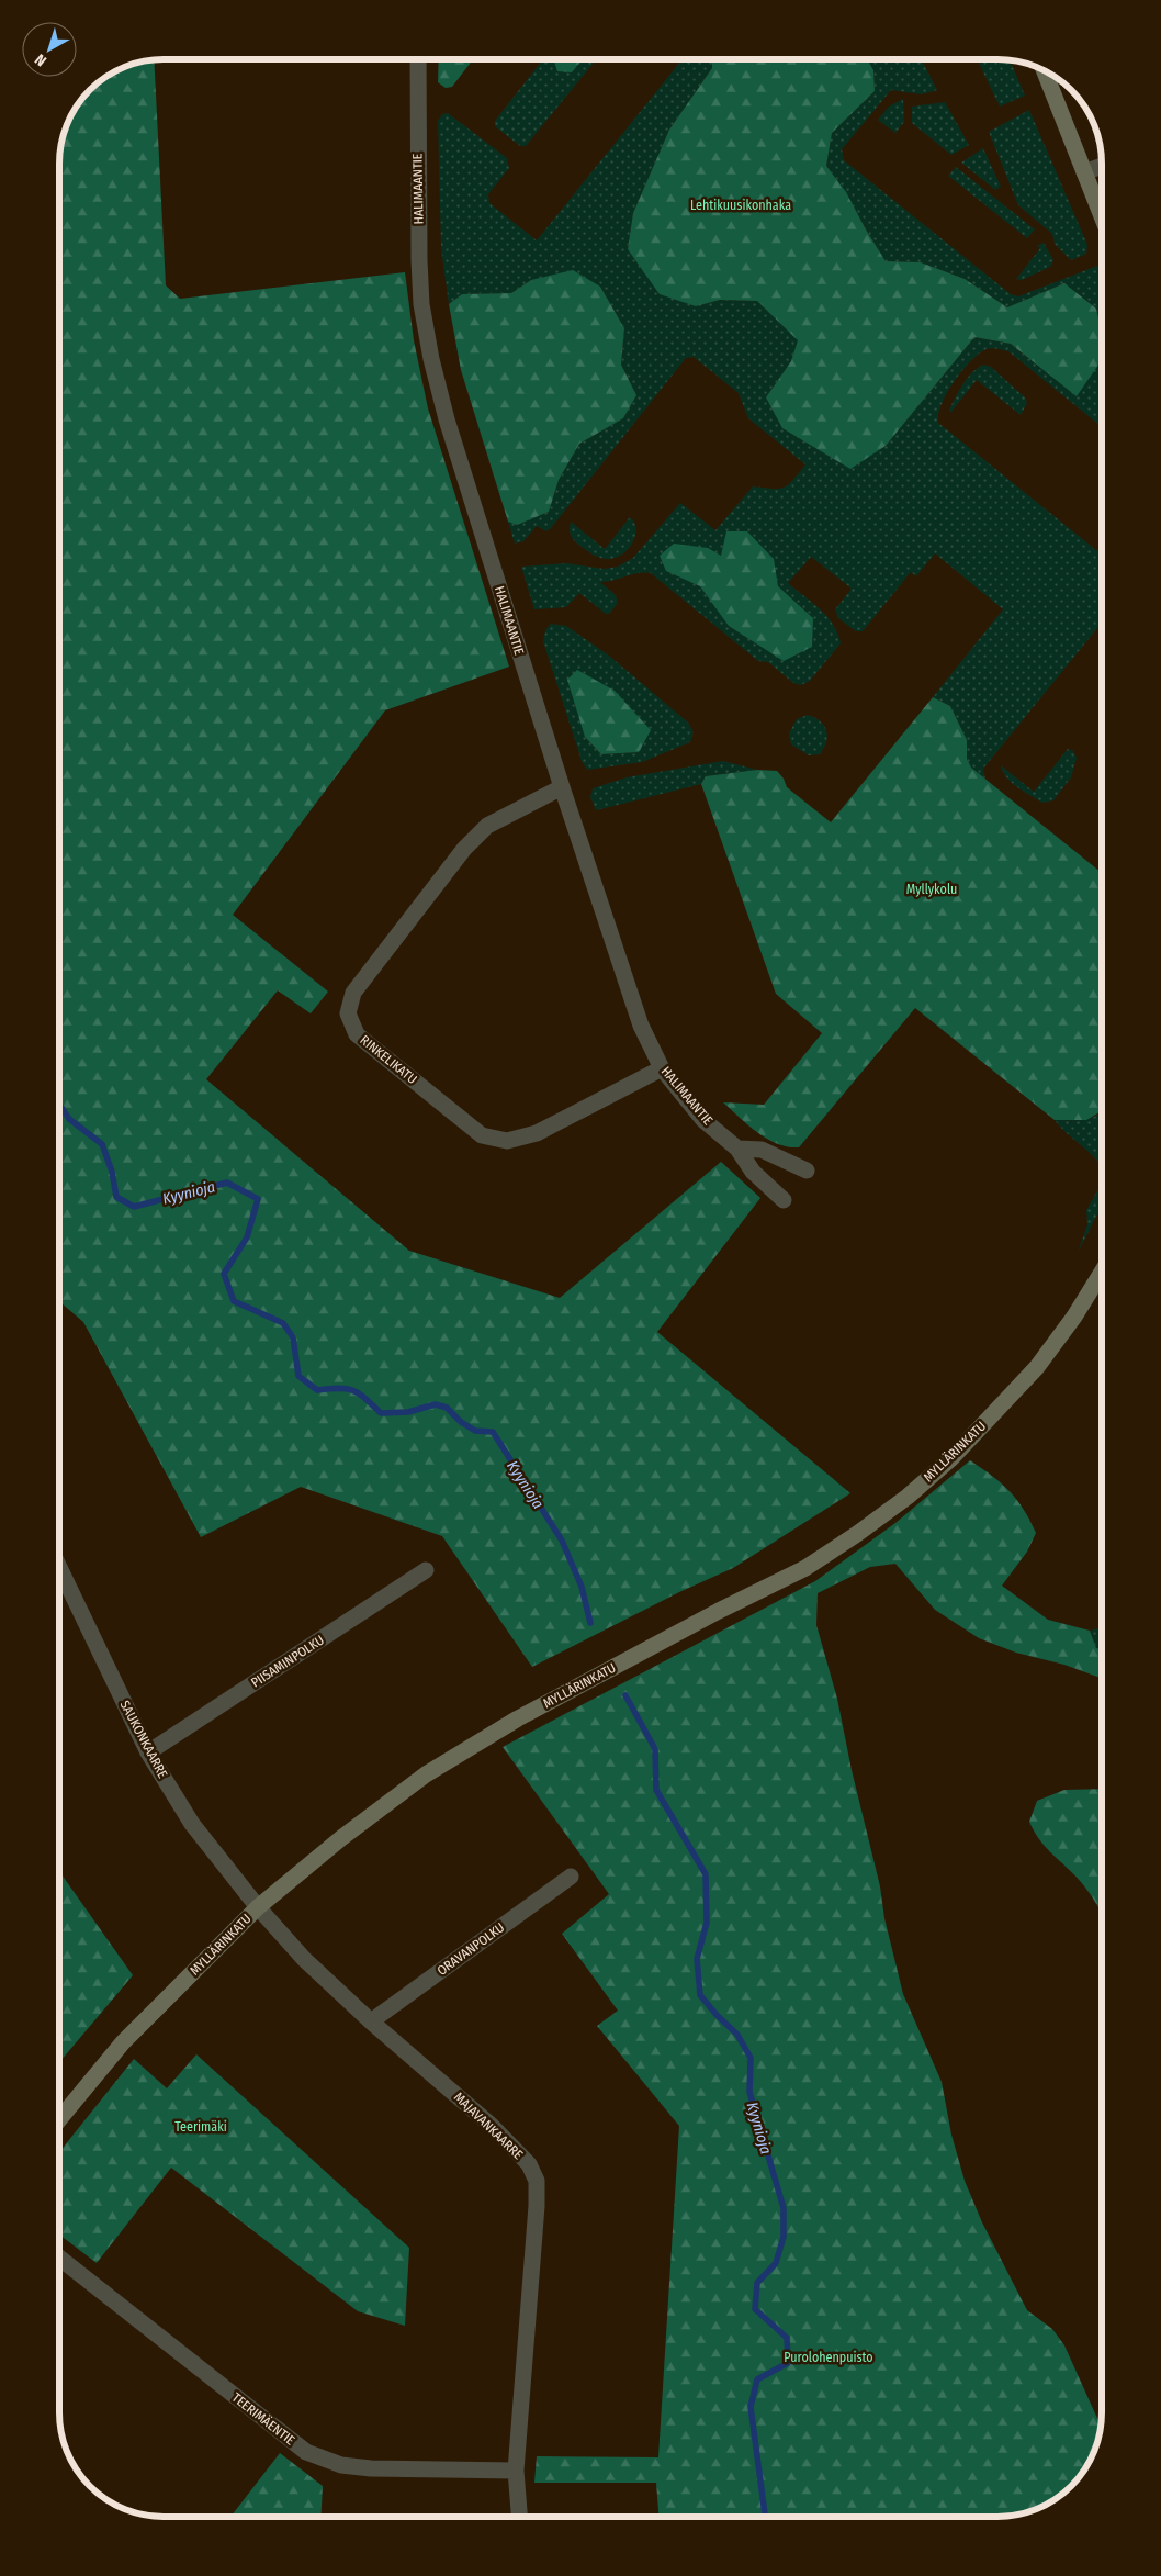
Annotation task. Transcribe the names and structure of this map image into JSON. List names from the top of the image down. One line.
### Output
{"streets":{"street":["HALIMAANTIE","RINKELIKATU","MYLLÄRINKATU","PIISAMINPOLKU","SAUKONKAARRE","ORAVANPOLKU","MAJAVANKAARRE","TEERIMÄENTIE"]},"crossings":[["HALIMAANTIE","RINKELIKATU"],["MYLLÄRINKATU","SAUKONKAARRE"],["MYLLÄRINKATU","MAJAVANKAARRE"],["PIISAMINPOLKU","SAUKONKAARRE"],["SAUKONKAARRE","MAJAVANKAARRE"],["ORAVANPOLKU","MAJAVANKAARRE"],["MAJAVANKAARRE","TEERIMÄENTIE"]],"water":["Kyynioja"],"parks":["Lehtikuusikonhaka","Myllykolu","Teerimäki","Purolohenpuisto"],"north":"bottom left"}
